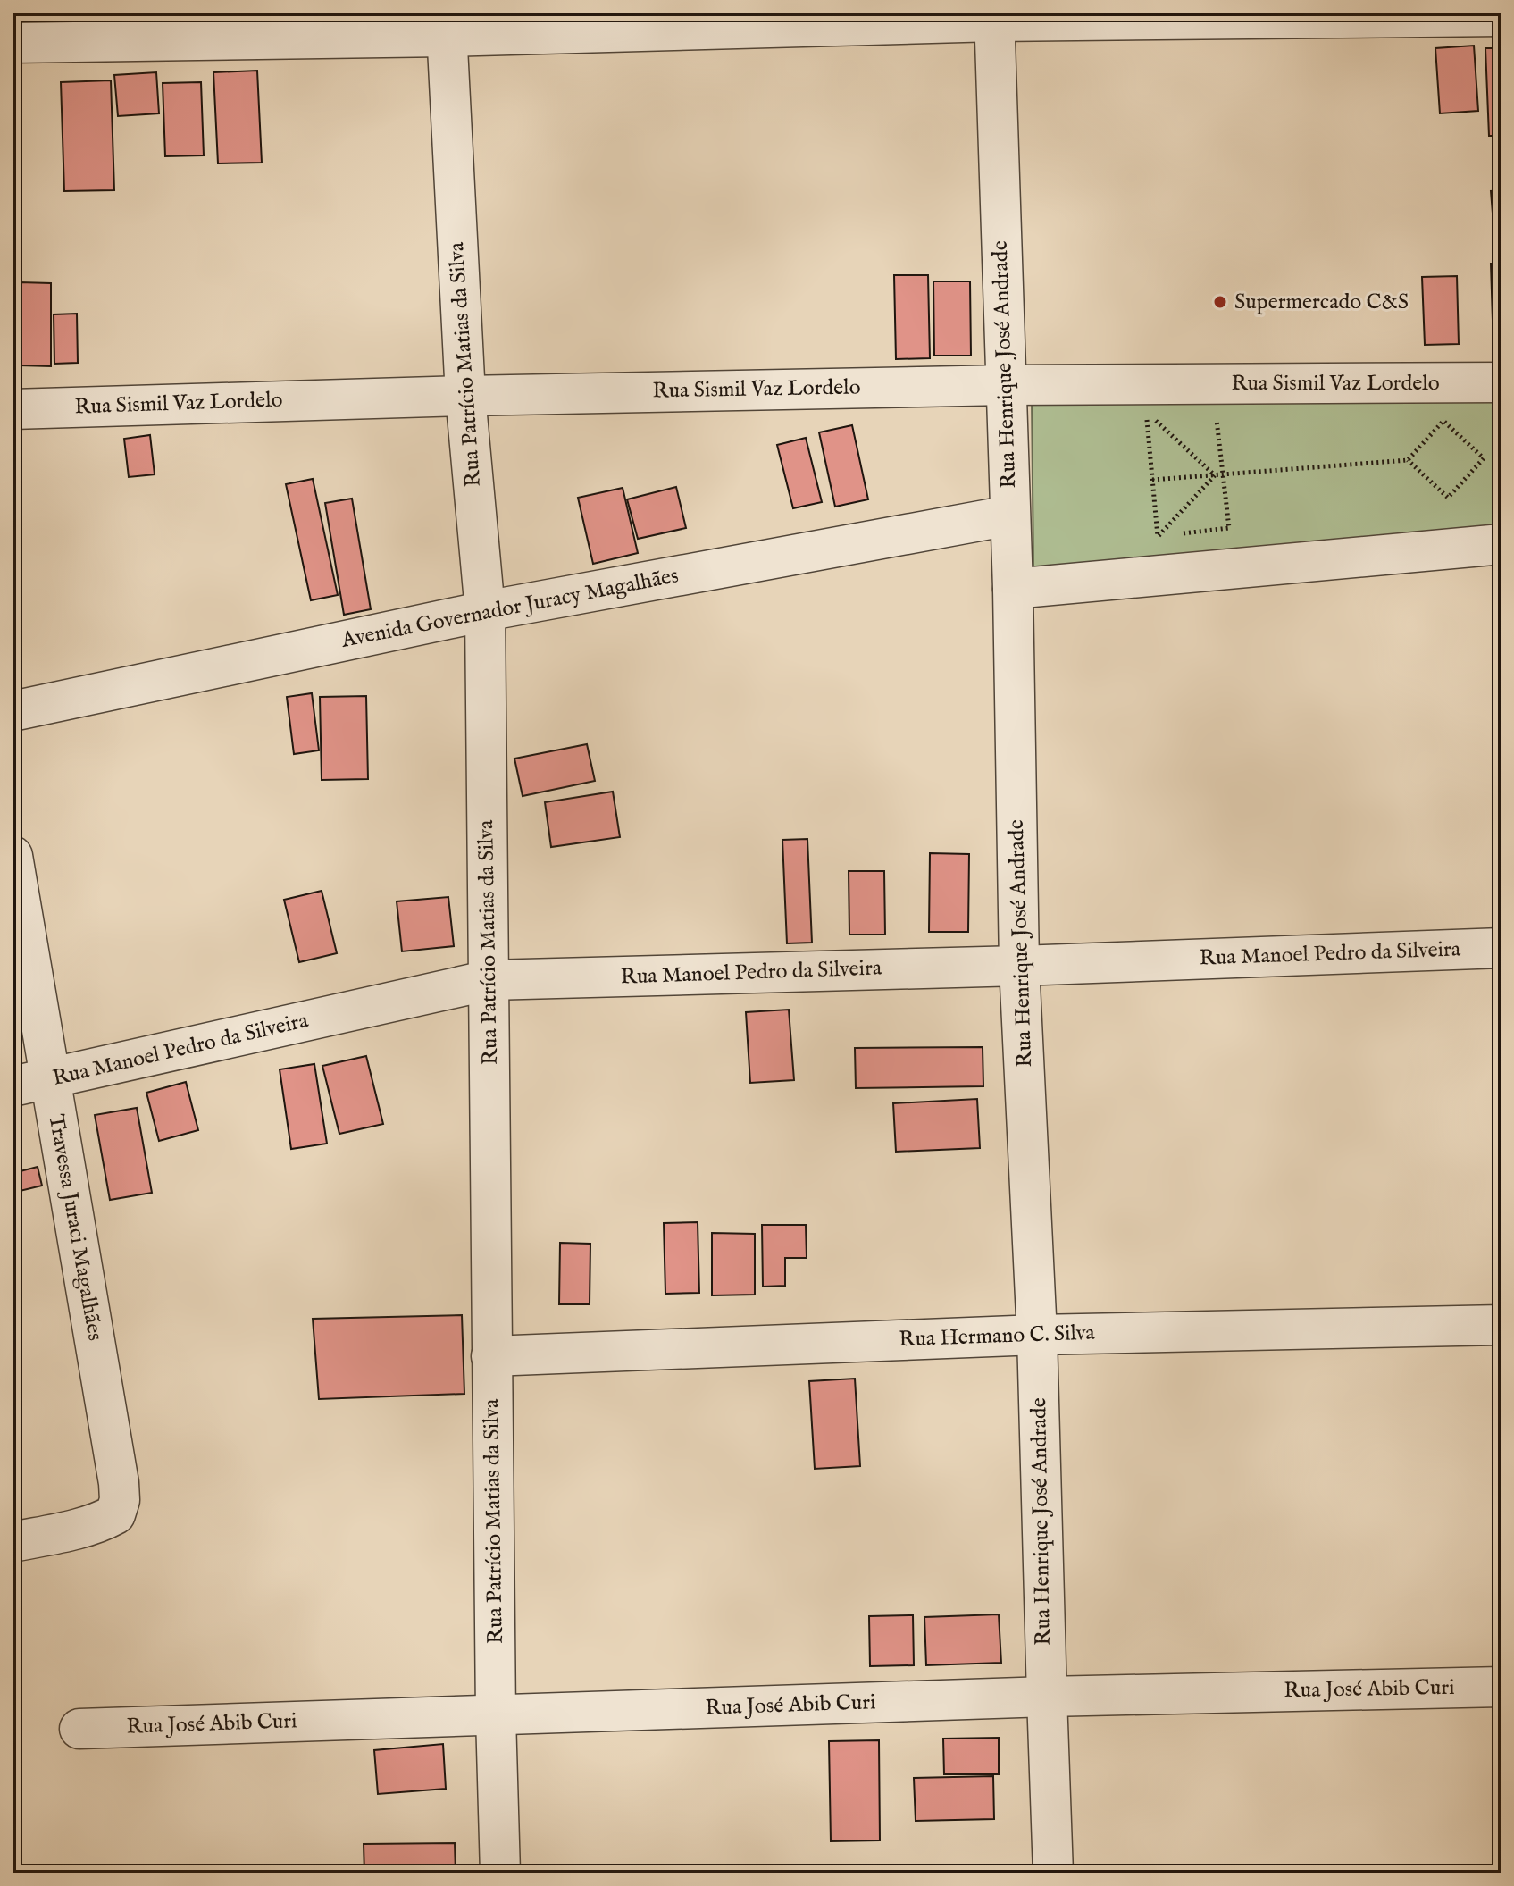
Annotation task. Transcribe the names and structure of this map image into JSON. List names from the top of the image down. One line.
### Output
{"streets":{"street":["Rua Patrício Matias da Silva","Rua Henrique José Andrade","Rua Sismil Vaz Lordelo","Avenida Governador Juracy Magalhães","Rua Manoel Pedro da Silveira","Travessa Juraci Magalhães","Rua Hermano C. Silva","Rua José Abib Curi"]},"crossings":[["Rua Patrício Matias da Silva","Rua Sismil Vaz Lordelo"],["Rua Patrício Matias da Silva","Avenida Governador Juracy Magalhães"],["Rua Patrício Matias da Silva","Rua Manoel Pedro da Silveira"],["Rua Patrício Matias da Silva","Rua Hermano C. Silva"],["Rua Patrício Matias da Silva","Rua José Abib Curi"],["Rua Henrique José Andrade","Rua Sismil Vaz Lordelo"],["Rua Henrique José Andrade","Avenida Governador Juracy Magalhães"],["Rua Henrique José Andrade","Rua Manoel Pedro da Silveira"],["Rua Henrique José Andrade","Rua Hermano C. Silva"],["Rua Henrique José Andrade","Rua José Abib Curi"],["Rua Manoel Pedro da Silveira","Travessa Juraci Magalhães"]],"places":["Supermercado C&S"]}
